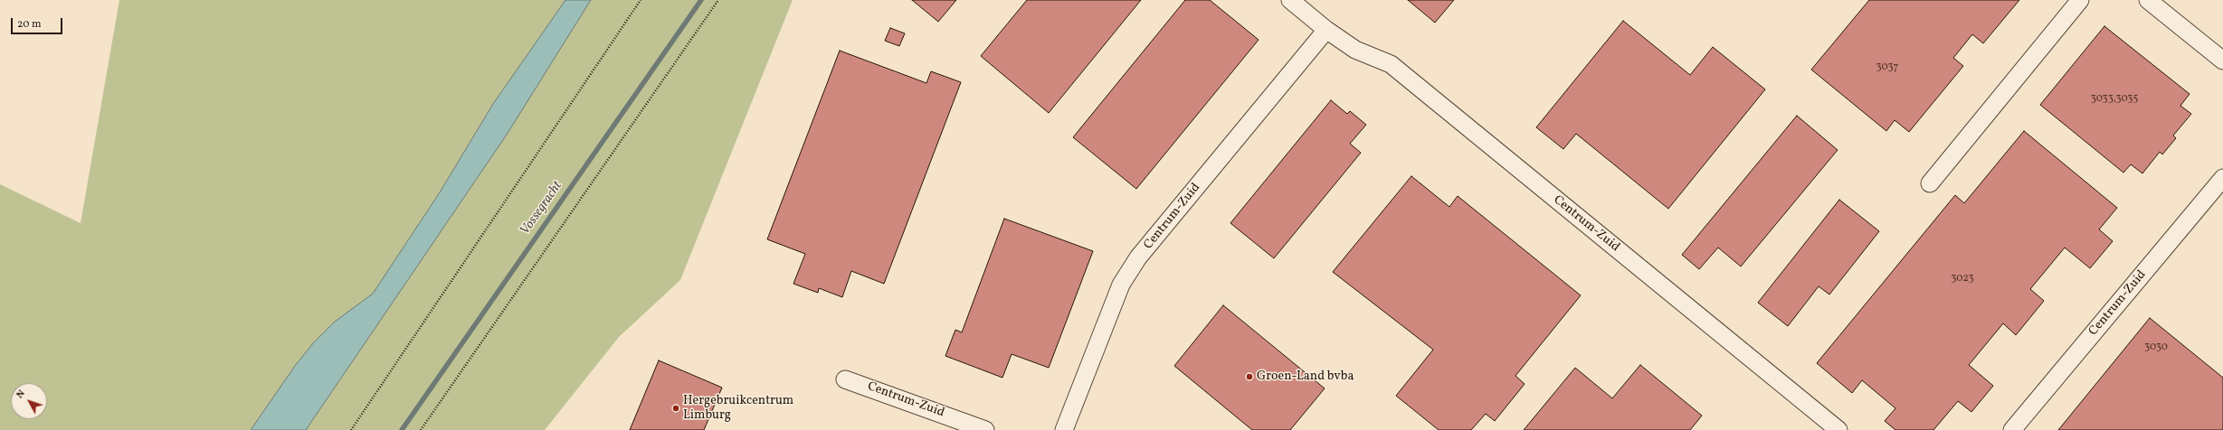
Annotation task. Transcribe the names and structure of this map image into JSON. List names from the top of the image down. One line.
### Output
{"streets":{"street":["Centrum-Zuid"]},"water":["Vossegracht"],"places":["Groen-Land bvba","Hergebruikcentrum Limburg"],"house_numbers":["3037","3033,3035","3023","3030"],"scale_bar":"20 m","north":"top left"}
